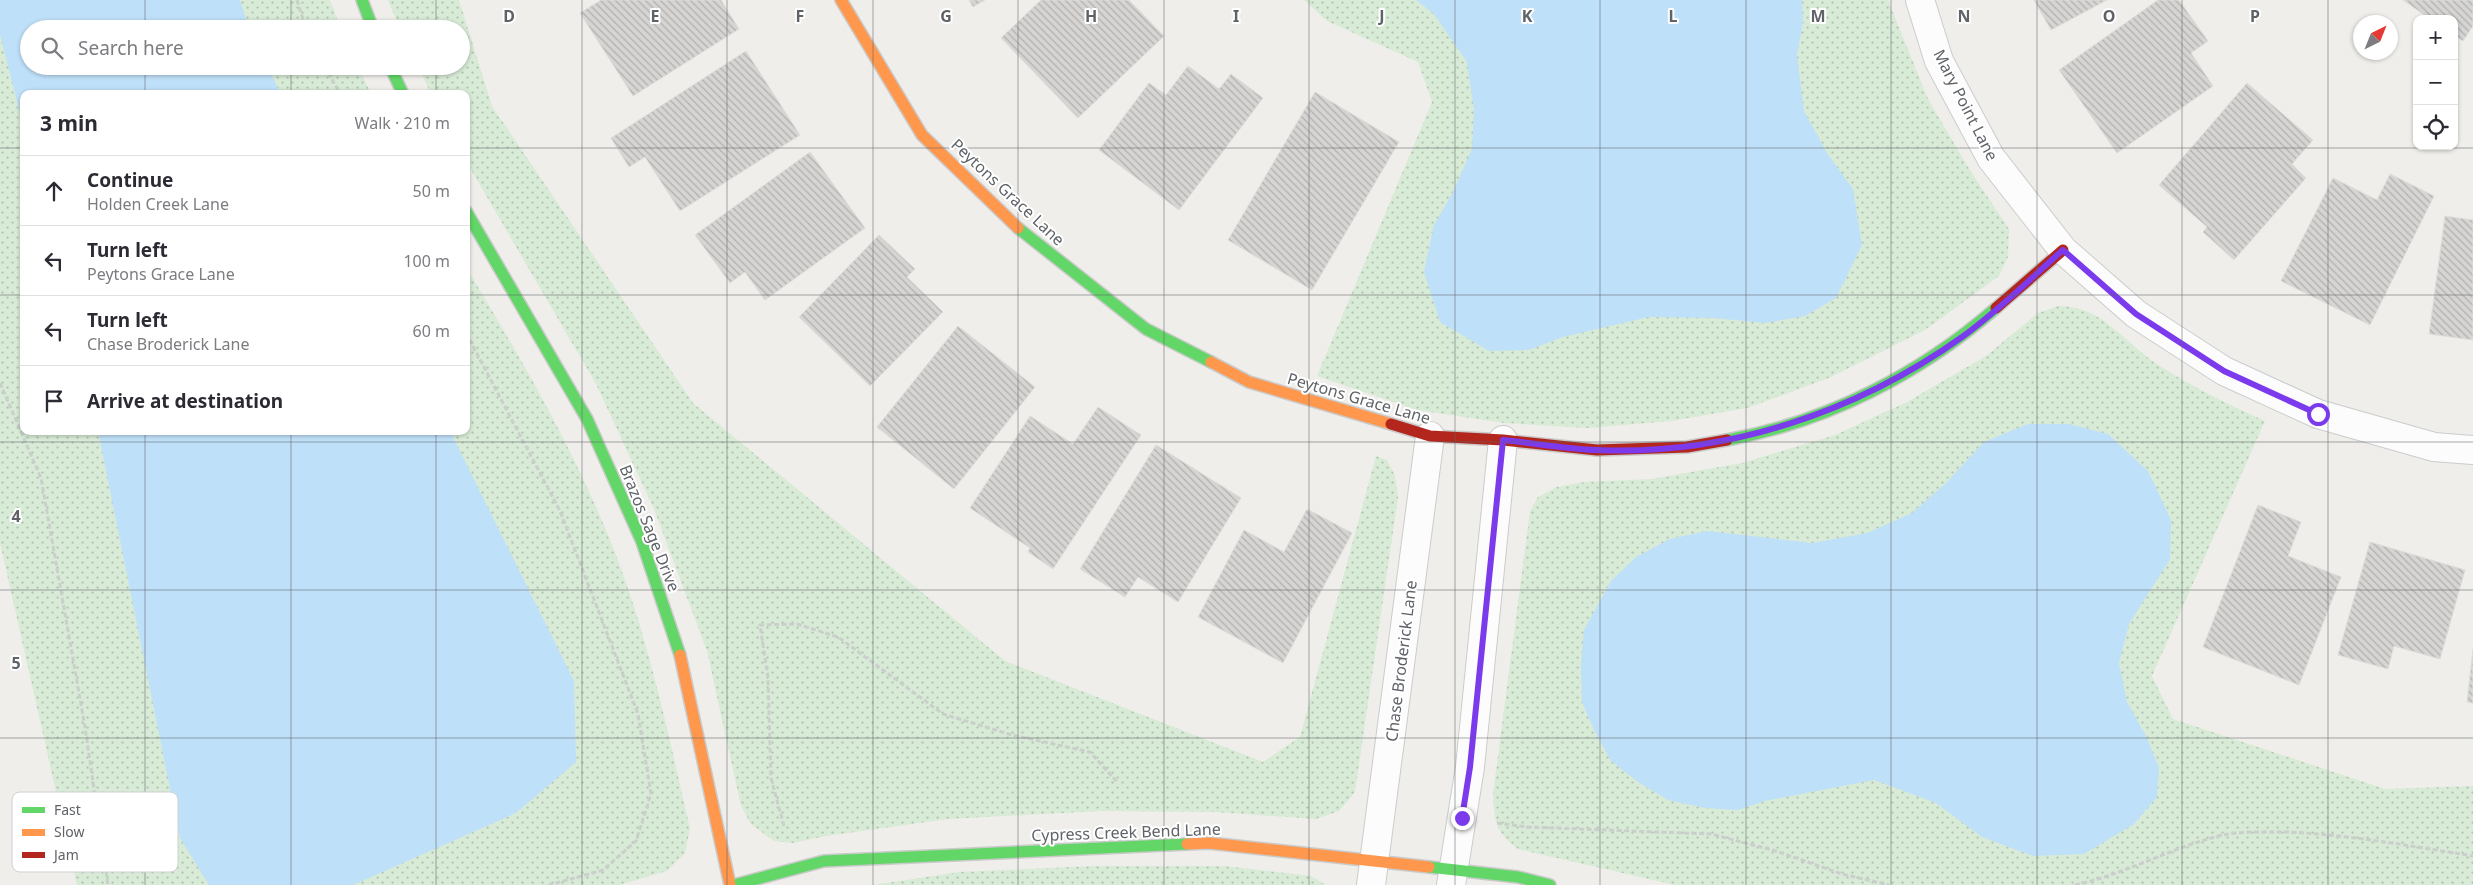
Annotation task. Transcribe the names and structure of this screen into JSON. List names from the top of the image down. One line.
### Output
{"streets":{"street":["Mary Point Lane","Peytons Grace Lane","Brazos Sage Drive","Chase Broderick Lane","Cypress Creek Bend Lane"]},"crossings":[["Mary Point Lane","Peytons Grace Lane"],["Peytons Grace Lane","Chase Broderick Lane"],["Brazos Sage Drive","Cypress Creek Bend Lane"],["Chase Broderick Lane","Cypress Creek Bend Lane"]],"legend":["Fast","Slow","Jam"],"north":"top right","page":{"map_buttons":["+","−"],"search":"Search here","heading":["3 min","Walk · 210 m"],"list":[["Continue","Holden Creek Lane","50 m"],["Turn left","Peytons Grace Lane","100 m"],["Turn left","Chase Broderick Lane","60 m"],"Arrive at destination"]},"grid":{"columns":["D","E","F","G","H","I","J","K","L","M","N","O","P"],"rows":["4","5"]}}
